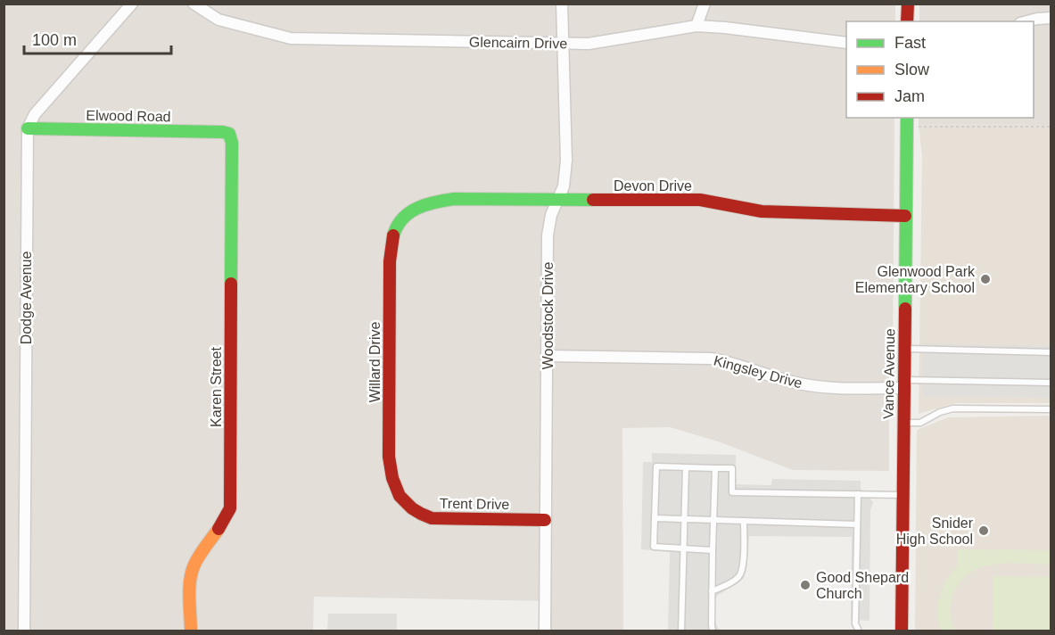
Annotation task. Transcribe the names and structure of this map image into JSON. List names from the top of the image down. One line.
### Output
{"streets":{"street":["Glencairn Drive","Elwood Road","Devon Drive","Dodge Avenue","Woodstock Drive","Willard Drive","Kingsley Drive","Vance Avenue","Karen Street","Trent Drive"]},"crossings":[["Glencairn Drive","Woodstock Drive"],["Elwood Road","Dodge Avenue"],["Elwood Road","Karen Street"],["Devon Drive","Woodstock Drive"],["Devon Drive","Willard Drive"],["Devon Drive","Vance Avenue"],["Woodstock Drive","Kingsley Drive"],["Woodstock Drive","Trent Drive"],["Willard Drive","Trent Drive"],["Kingsley Drive","Vance Avenue"]],"places":["Glenwood Park Elementary School","Snider High School","Good Shepard Church"],"legend":["Fast","Slow","Jam"],"scale_bar":"100 m"}
